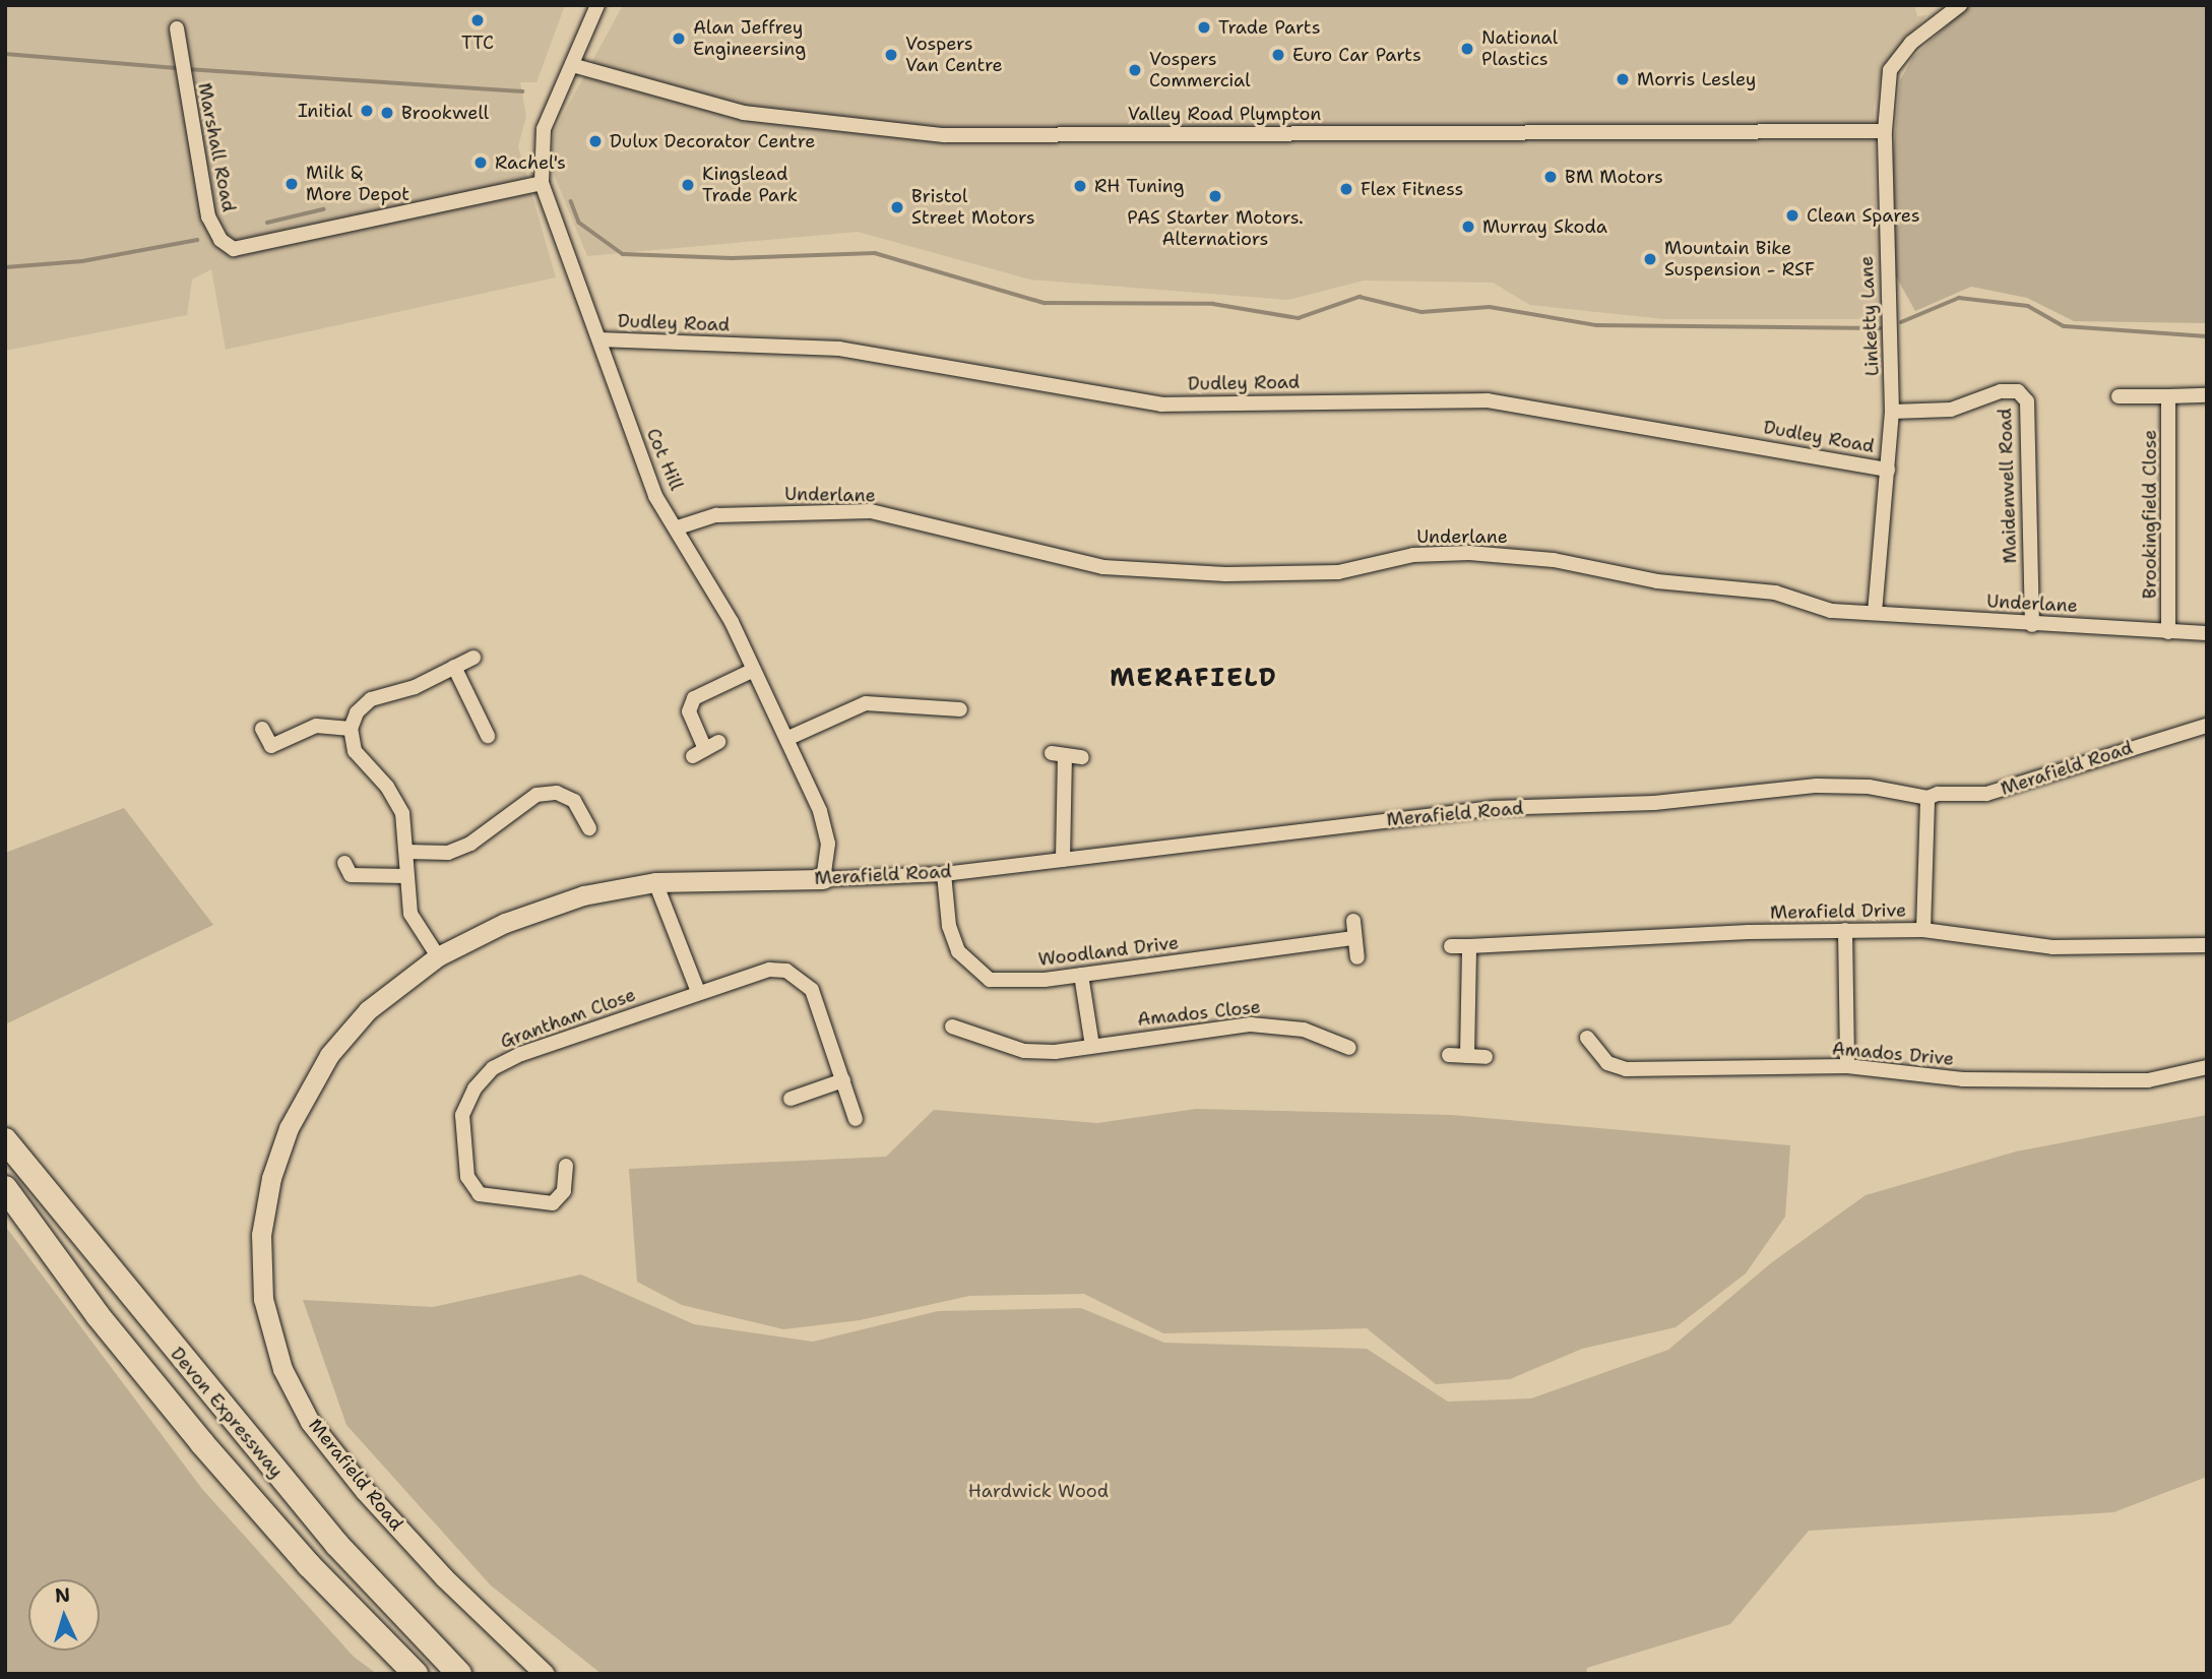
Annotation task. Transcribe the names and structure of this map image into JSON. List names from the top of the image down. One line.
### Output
{"streets":{"highway":["Devon Expressway"],"street":["Valley Road Plympton","Marshall Road","Linketty Lane","Dudley Road","Cot Hill","Maidenwell Road","Underlane","Brookingfield Close","Merafield Road","Merafield Drive","Woodland Drive","Amados Close","Grantham Close","Amados Drive"]},"crossings":[["Valley Road Plympton","Linketty Lane"],["Valley Road Plympton","Cot Hill"],["Marshall Road","Cot Hill"],["Linketty Lane","Dudley Road"],["Linketty Lane","Maidenwell Road"],["Linketty Lane","Underlane"],["Dudley Road","Cot Hill"],["Cot Hill","Underlane"],["Cot Hill","Merafield Road"],["Maidenwell Road","Underlane"],["Underlane","Brookingfield Close"],["Merafield Road","Woodland Drive"]],"districts":["MERAFIELD"],"parks":["Hardwick Wood"],"places":["TTC","Trade Parts","Alan Jeffrey Engineersing","National Plastics","Vospers Van Centre","Euro Car Parts","Vospers Commercial","Morris Lesley","Initial","Brookwell","Dulux Decorator Centre","Rachel's","BM Motors","Milk & More Depot","Kingslead Trade Park","RH Tuning","Flex Fitness","PAS Starter Motors. Alternatiors","Bristol Street Motors","Clean Spares","Murray Skoda","Mountain Bike Suspension - RSF"],"north":"top"}
